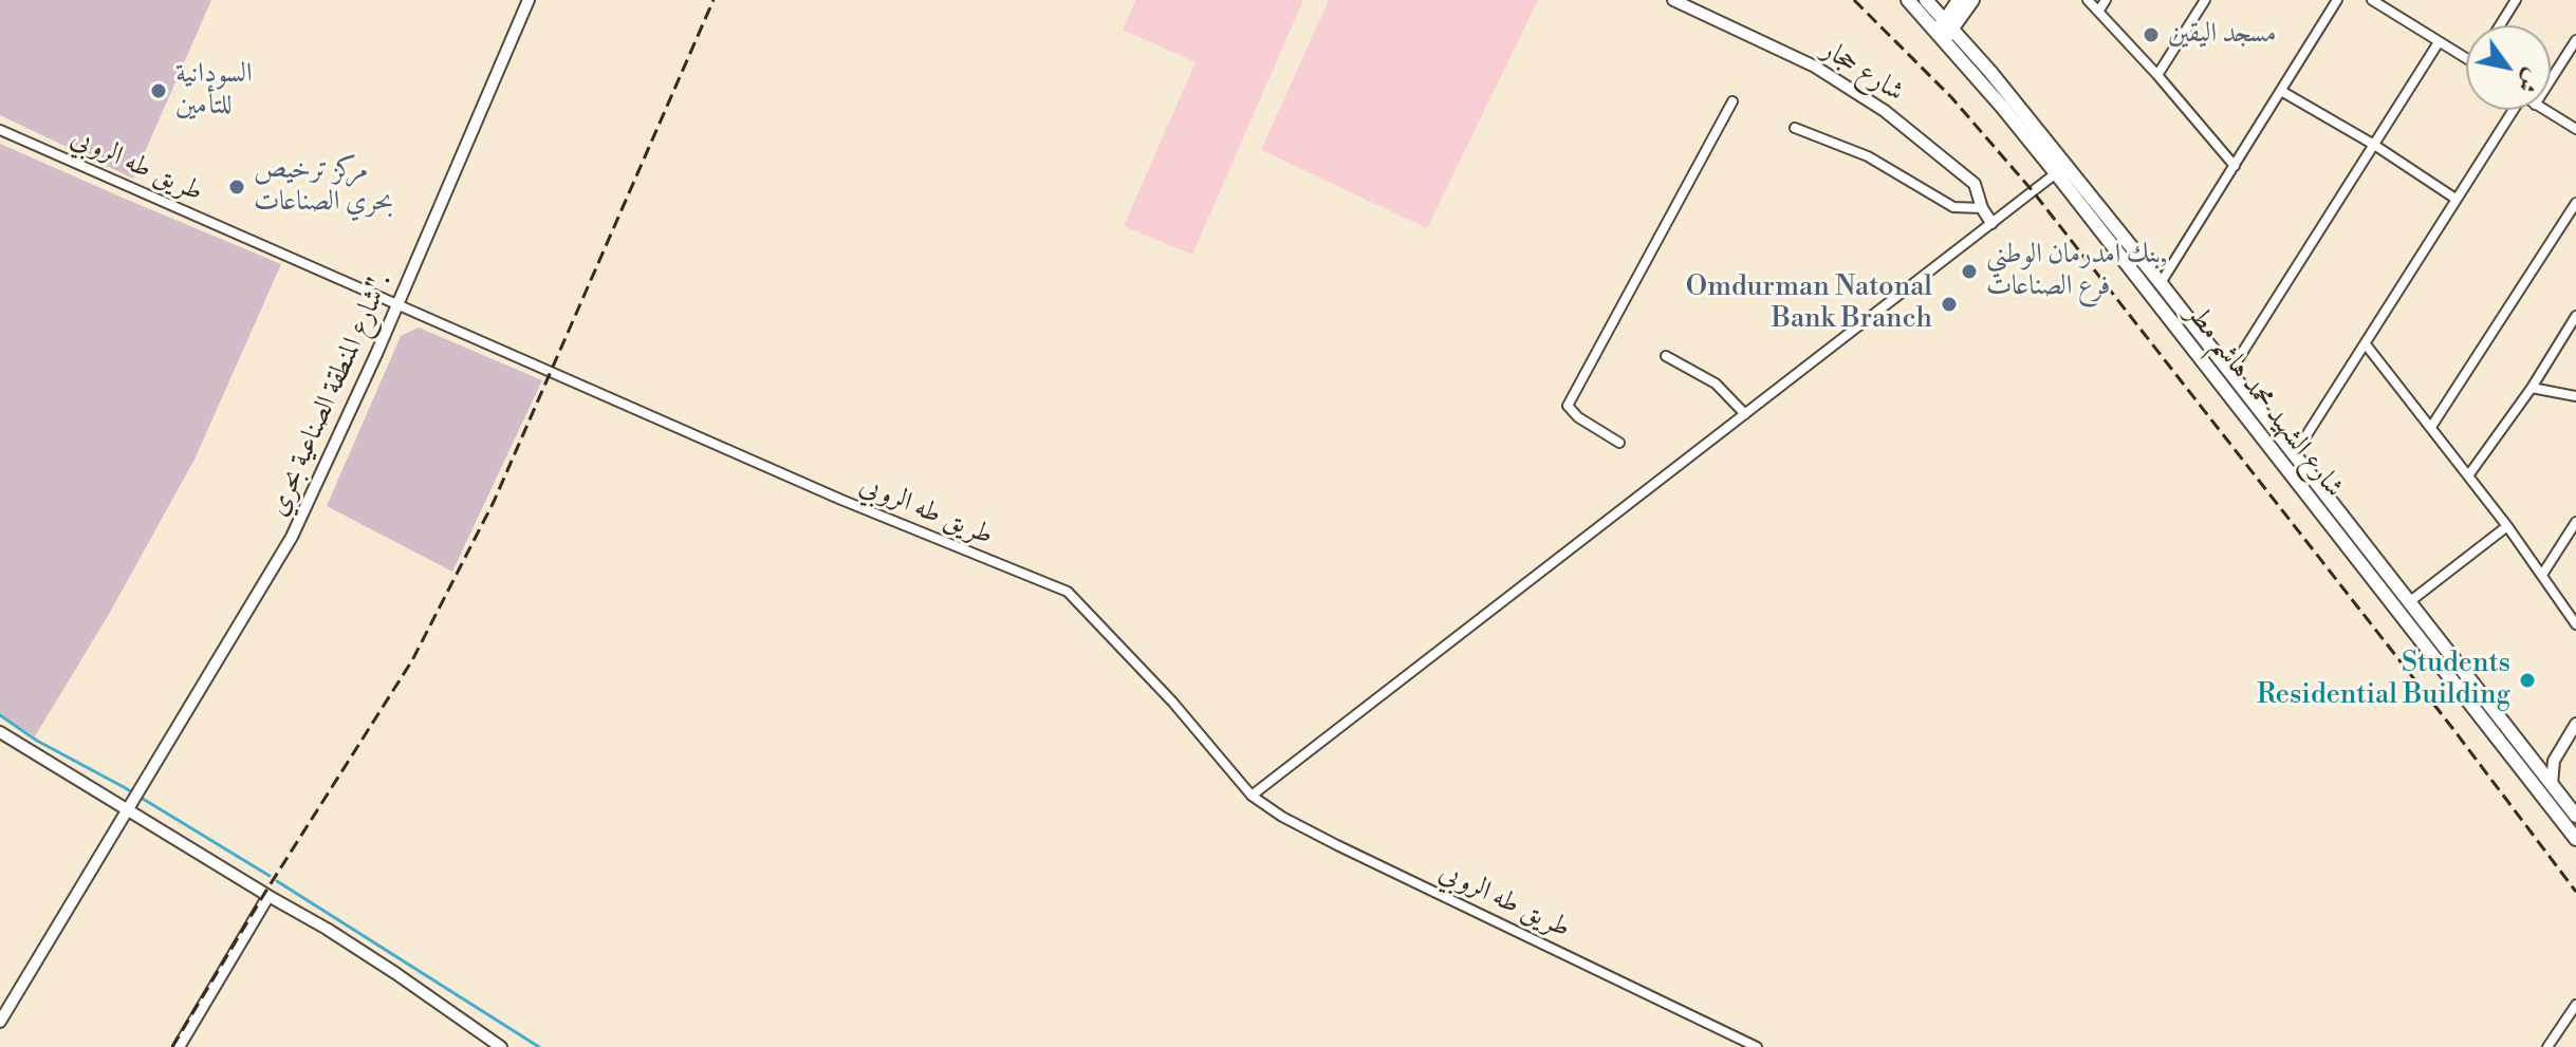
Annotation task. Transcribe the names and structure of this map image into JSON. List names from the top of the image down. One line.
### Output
{"streets":{"main road":["شارع الشهيد محمد هاشم مطر"],"street":["شارع حجار","طريق طه الروبي","شارع المنطقة الصناعية بحري\"."]},"crossings":[["طريق طه الروبي","شارع المنطقة الصناعية بحري\"."]],"places":["مسجد اليقين","السودانية للتأمين","مركز ترخيص بحري الصناعات","بنك امدرمان الوطني, فرع الصناعات","Omdurman Natonal Bank Branch","Students Residential Building"],"north":"bottom right"}
